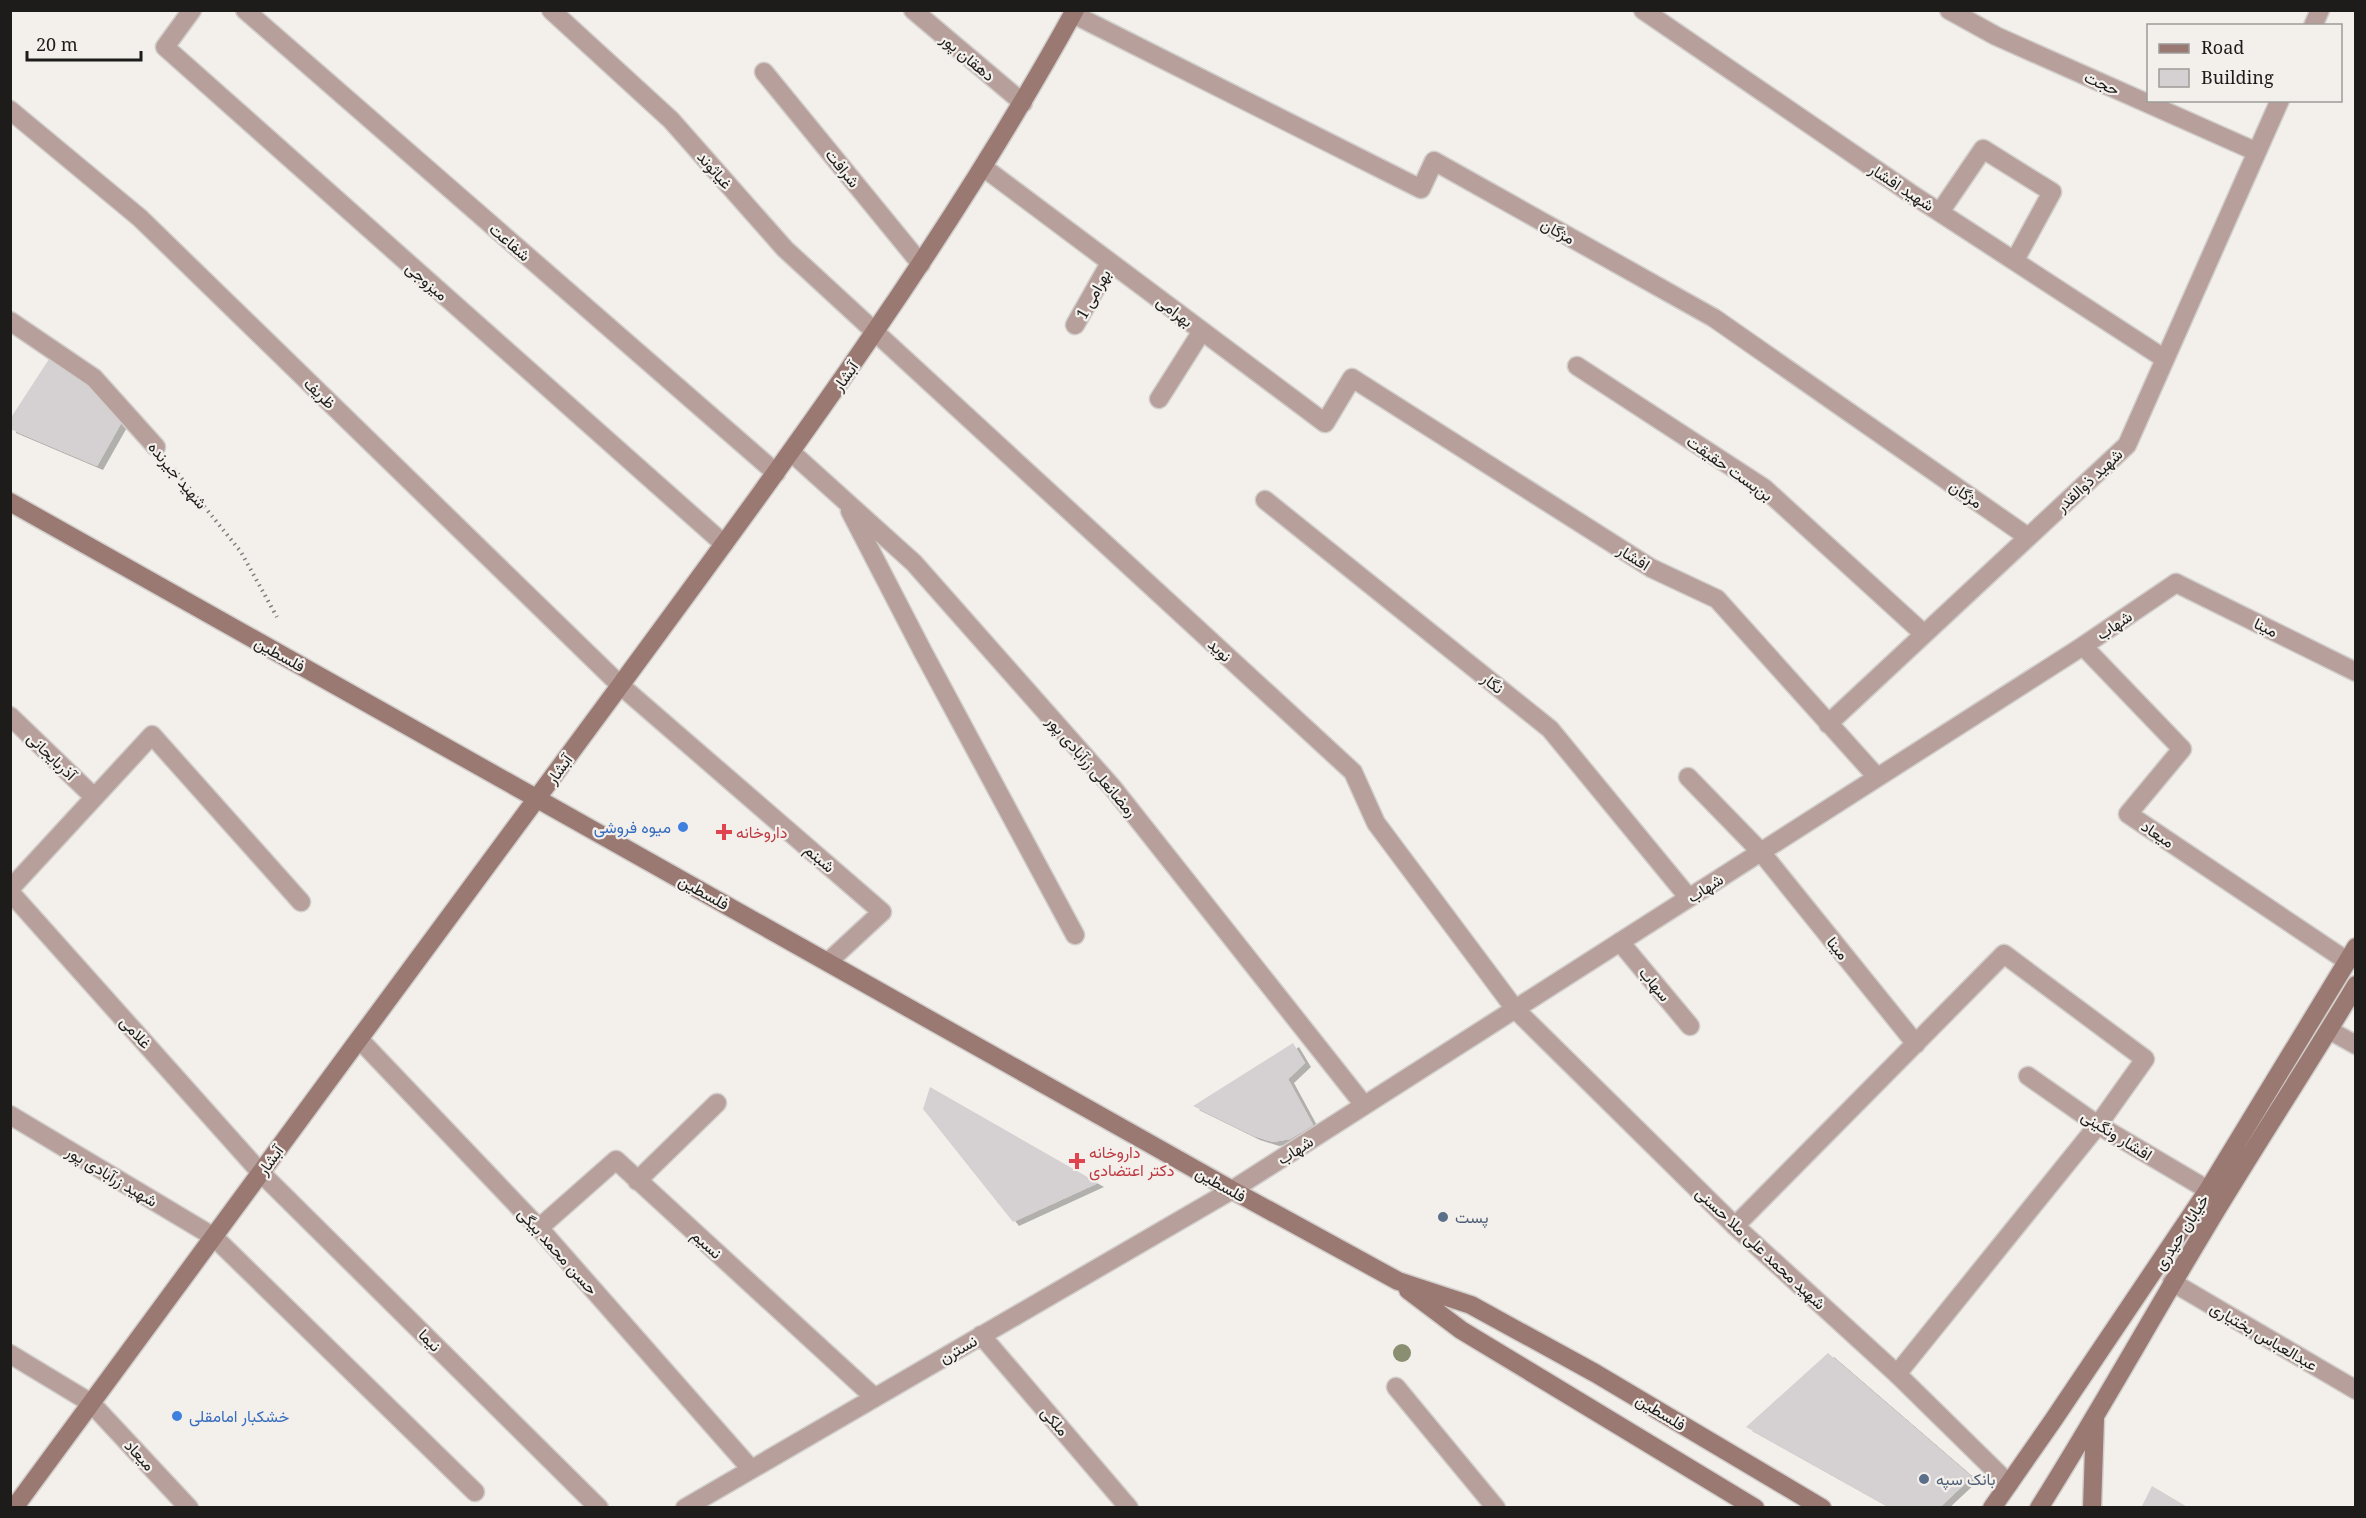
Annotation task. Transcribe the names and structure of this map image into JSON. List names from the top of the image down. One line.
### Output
{"streets":{"street":["دهقان پور","حجت","شرافت","غیاثوند","شهید افشار","مژگان","شفاعت","میزوجی","بهرامی 1","بهرامی","آبشار","ظریف","بن‌بست حقیقت","شهید جیرنده","شهید ذوالقدر","افشار","شهاب","مینا","نوید","فلسطین","نگار","آذربایجانی","رمضانعلی زرآبادی پور","میعاد","شبنم","سهاب","غلامی","افشار ونگینی","شهید زرآبادی پور","خیابان حیدری","نسیم","شهید محمد علی ملا حسنی","حسن محمد بیگی","عبدالعباس بختیاری","نیما","نسترن","ملکی"]},"crossings":[["دهقان پور","آبشار"],["حجت","شهید ذوالقدر"],["شرافت","آبشار"],["غیاثوند","آبشار"],["غیاثوند","نوید"],["شهید افشار","شهید ذوالقدر"],["مژگان","آبشار"],["مژگان","شهید ذوالقدر"],["شفاعت","آبشار"],["میزوجی","آبشار"],["بهرامی 1","بهرامی"],["بهرامی","آبشار"],["بهرامی","افشار"],["آبشار","ظریف"],["آبشار","نوید"],["آبشار","فلسطین"],["آبشار","رمضانعلی زرآبادی پور"],["آبشار","میعاد"],["آبشار","شبنم"],["آبشار","غلامی"],["آبشار","شهید زرآبادی پور"],["آبشار","حسن محمد بیگی"],["آبشار","نیما"],["ظریف","شبنم"],["بن‌بست حقیقت","شهید ذوالقدر"],["شهید ذوالقدر","افشار"],["افشار","شهاب"],["شهاب","مینا"],["شهاب","نوید"],["شهاب","فلسطین"],["شهاب","نگار"],["شهاب","رمضانعلی زرآبادی پور"],["شهاب","میعاد"],["شهاب","سهاب"],["شهاب","شهید محمد علی ملا حسنی"],["شهاب","نسترن"],["نوید","شهید محمد علی ملا حسنی"],["فلسطین","شبنم"],["فلسطین","نسترن"],["میعاد","خیابان حیدری"],["غلامی","نیما"],["افشار ونگینی","خیابان حیدری"],["خیابان حیدری","شهید محمد علی ملا حسنی"],["خیابان حیدری","عبدالعباس بختیاری"],["نسیم","حسن محمد بیگی"],["نسیم","نسترن"],["حسن محمد بیگی","نسترن"],["نسترن","ملکی"]],"places":{"other":["میوه فروشی","پست","خشکبار امامقلی","بانک سپه"],"health":["داروخانه","داروخانه دکتر اعتضادی"]},"legend":["Road","Building"],"scale_bar":"20 m"}
